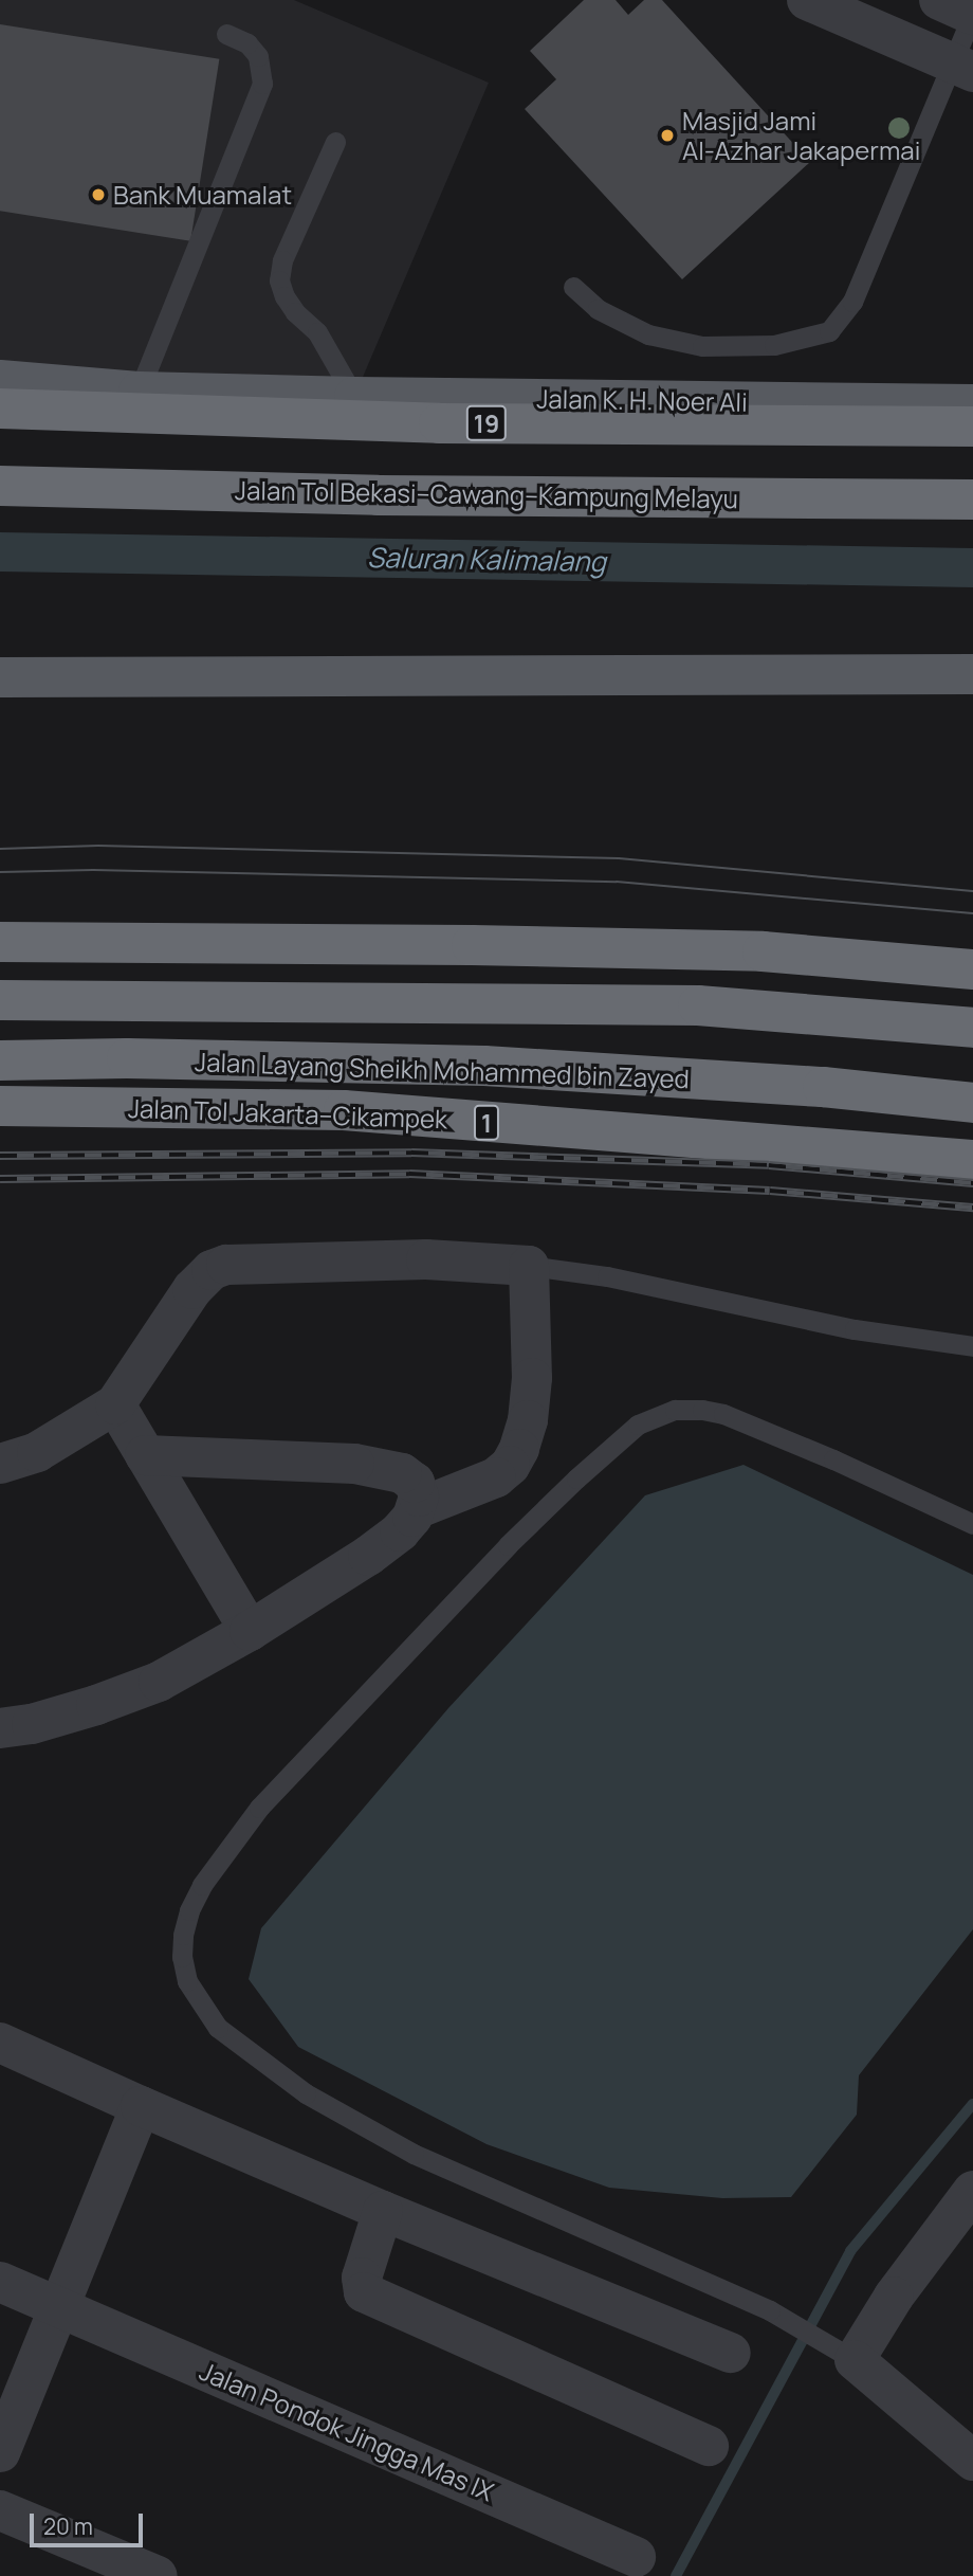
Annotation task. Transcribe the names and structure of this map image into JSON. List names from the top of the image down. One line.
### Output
{"streets":{"highway":["19","Jalan Tol Bekasi–Cawang–Kampung Melayu","Jalan Layang Sheikh Mohammed bin Zayed","Jalan Tol Jakarta–Cikampek","1"],"main road":["Jalan K. H. Noer Ali"],"street":["Jalan Pondok Jingga Mas IX"]},"water":["Saluran Kalimalang"],"places":["Masjid Jami Al-Azhar Jakapermai","Bank Muamalat"],"scale_bar":"20 m"}
